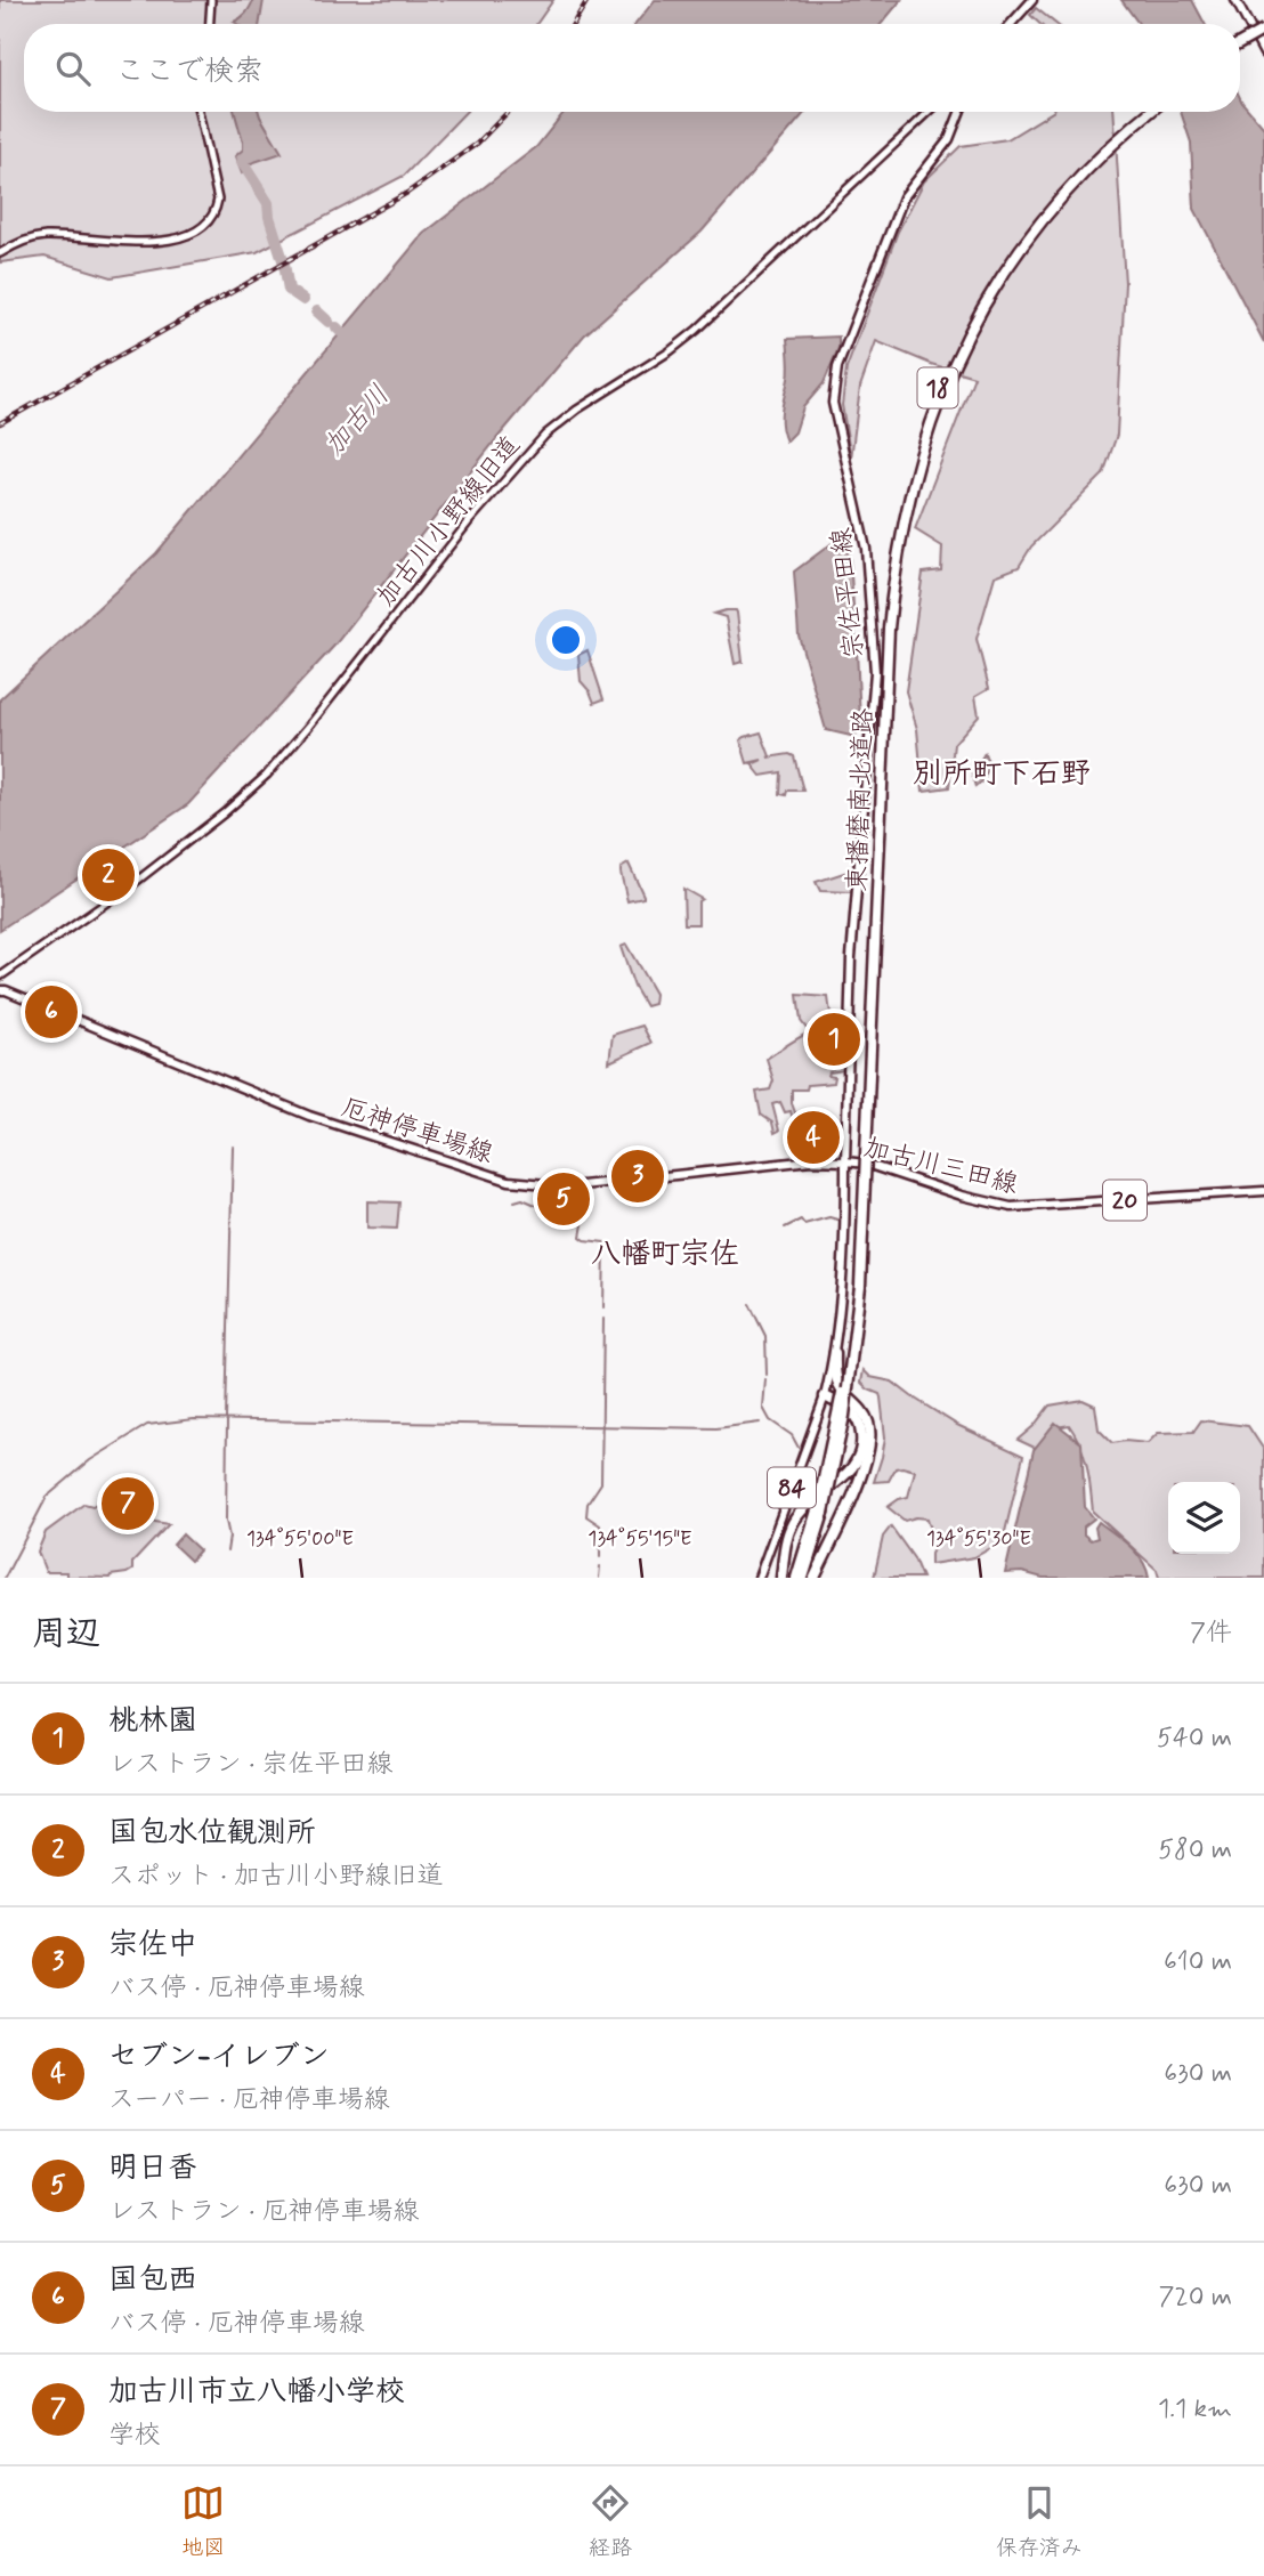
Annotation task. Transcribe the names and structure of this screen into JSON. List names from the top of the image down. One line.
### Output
{"streets":{"highway":["18","東播磨南北道路"],"main road":["宗佐平田線","厄神停車場線","加古川三田線","20","84"],"street":["加古川小野線旧道"]},"crossings":[["宗佐平田線","厄神停車場線"],["宗佐平田線","加古川三田線"],["厄神停車場線","加古川三田線"],["加古川三田線","84"]],"districts":["別所町下石野","八幡町宗佐"],"water":["加古川"],"page":{"search":"ここで検索","pins":["2","6","1","4","3","5","7"],"heading":["周辺","7件"],"list":[{"mark":"1","name":"桃林園","note":"レストラン · 宗佐平田線","value":"540 m"},{"mark":"2","name":"国包水位観測所","note":"スポット · 加古川小野線旧道","value":"580 m"},{"mark":"3","name":"宗佐中","note":"バス停 · 厄神停車場線","value":"610 m"},{"mark":"4","name":"セブン-イレブン","note":"スーパー · 厄神停車場線","value":"630 m"},{"mark":"5","name":"明日香","note":"レストラン · 厄神停車場線","value":"630 m"},{"mark":"6","name":"国包西","note":"バス停 · 厄神停車場線","value":"720 m"},{"mark":"7","name":"加古川市立八幡小学校","note":"学校","value":"1.1 km"}],"nav":["地図","経路","保存済み"]},"coordinates":["134°55'00\"E","134°55'15\"E","134°55'30\"E"]}
